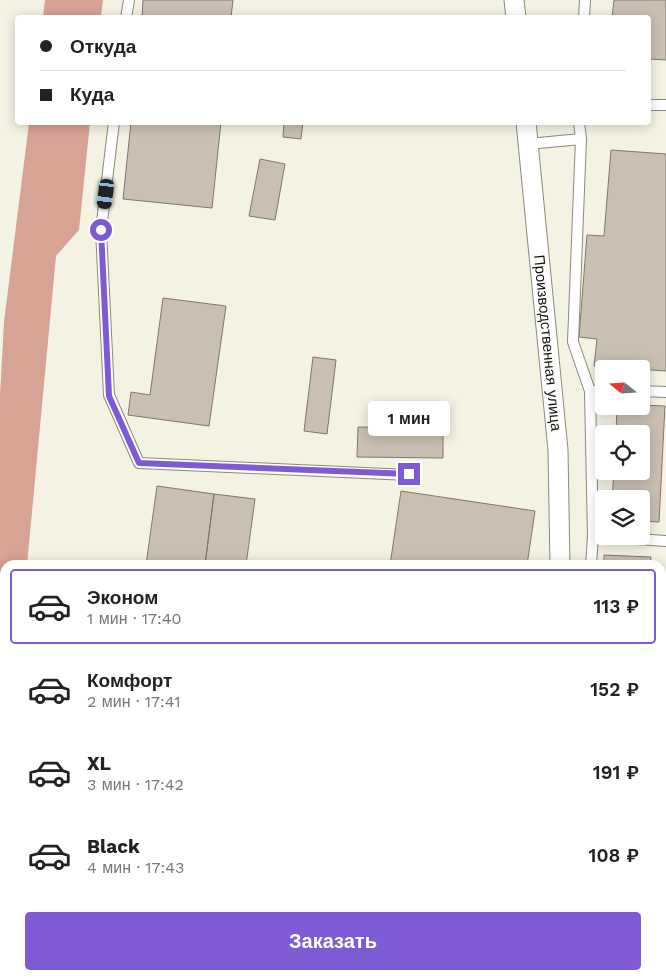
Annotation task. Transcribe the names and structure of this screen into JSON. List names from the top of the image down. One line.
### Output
{"streets":{"street":["Производственная улица"]},"north":"left","page":{"banner":["Откуда","Куда"],"bubble":"1 мин","list":[{"name":"Эконом","note":"1 мин · 17:40","value":"113 ₽"},{"name":"Комфорт","note":"2 мин · 17:41","value":"152 ₽"},{"name":"XL","note":"3 мин · 17:42","value":"191 ₽"},{"name":"Black","note":"4 мин · 17:43","value":"108 ₽"}],"buttons":"Заказать"}}
